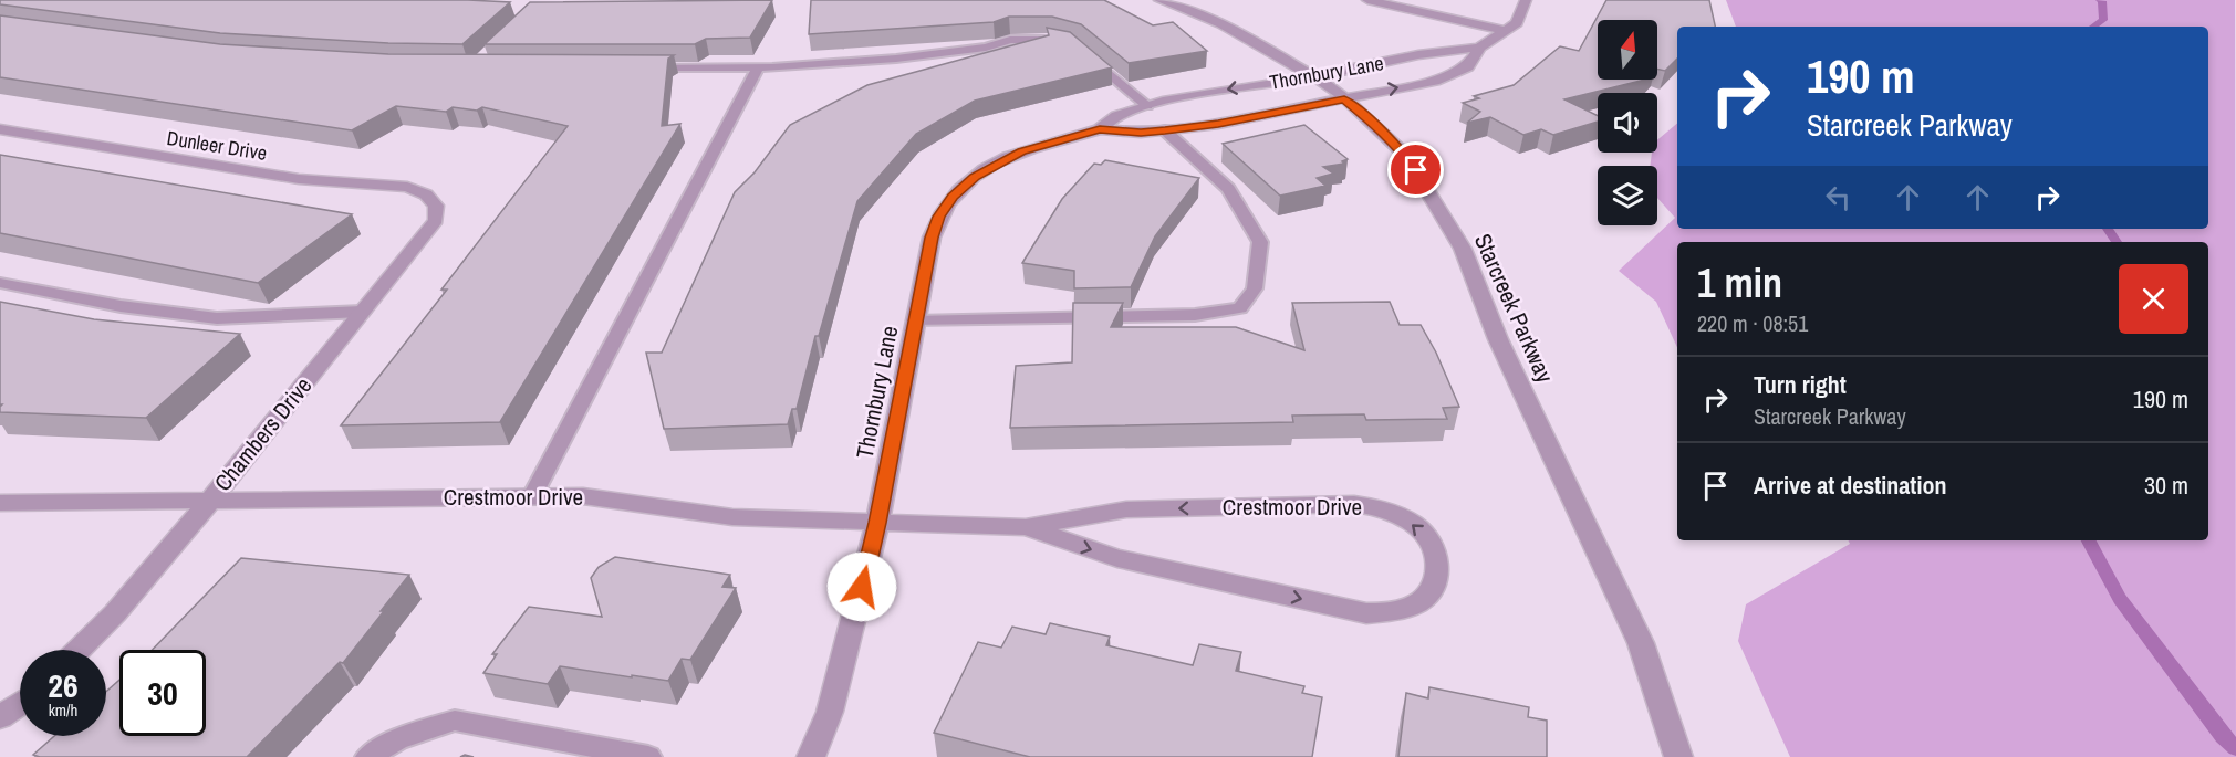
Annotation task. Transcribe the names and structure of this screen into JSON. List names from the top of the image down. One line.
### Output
{"streets":{"street":["Thornbury Lane","Dunleer Drive","Starcreek Parkway","Chambers Drive","Crestmoor Drive"]},"crossings":[["Thornbury Lane","Starcreek Parkway"],["Thornbury Lane","Crestmoor Drive"],["Dunleer Drive","Chambers Drive"],["Chambers Drive","Crestmoor Drive"]],"north":"top","page":{"turn":["190 m","Starcreek Parkway"],"heading":["1 min","220 m · 08:51"],"list":[{"name":"Turn right","note":"Starcreek Parkway","value":"190 m"},{"name":"Arrive at destination","value":"30 m"}],"speed":"26 km/h","limit":"30"}}
